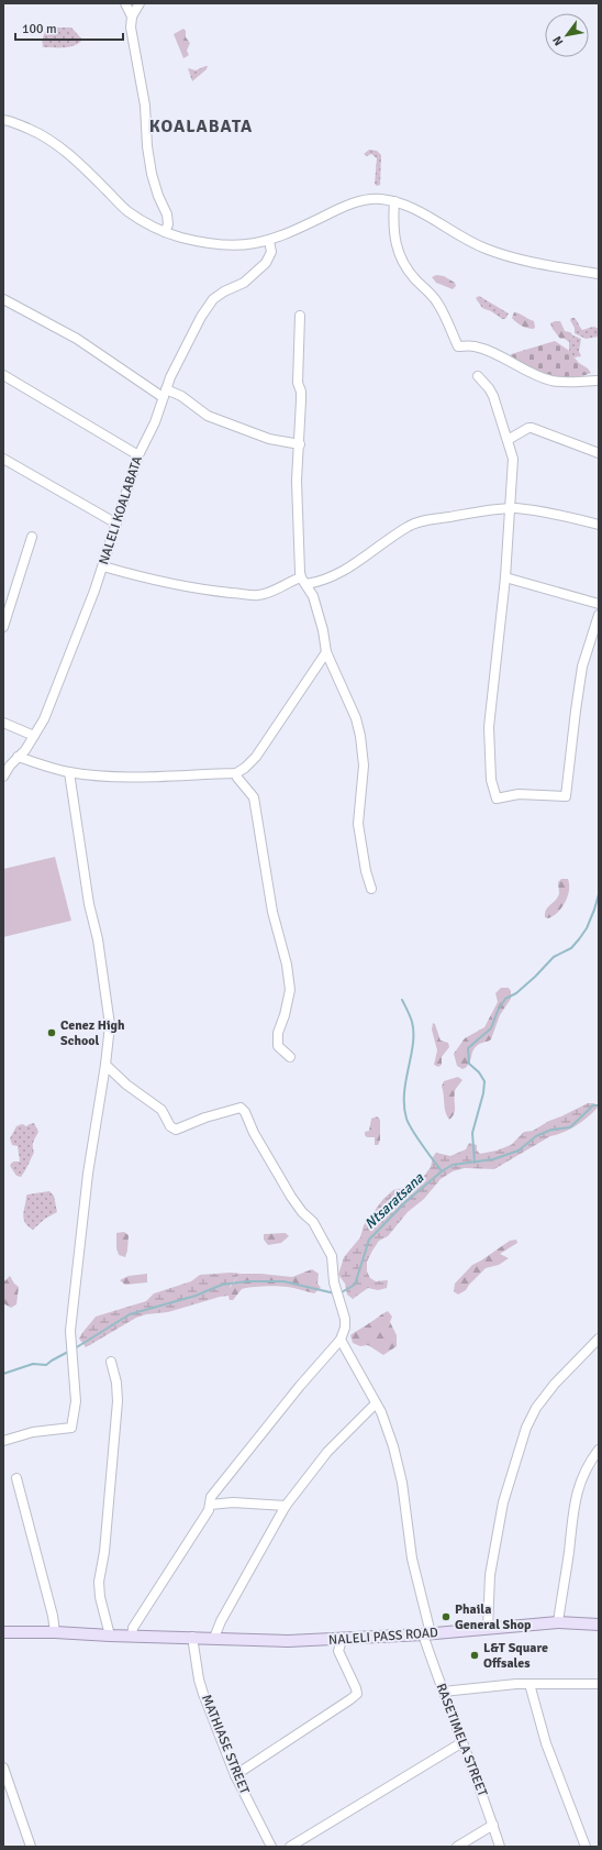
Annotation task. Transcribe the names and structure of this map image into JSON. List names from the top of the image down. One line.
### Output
{"streets":{"main road":["NALELI PASS ROAD"],"street":["NALELI KOALABATA","RASETIMELA STREET","MATHIASE STREET"]},"crossings":[["NALELI PASS ROAD","RASETIMELA STREET"],["NALELI PASS ROAD","MATHIASE STREET"]],"districts":["KOALABATA"],"water":["Ntsaratsana"],"places":["Cenez High School","Phaila General Shop","L&T Square Offsales"],"scale_bar":"100 m","north":"bottom left"}
